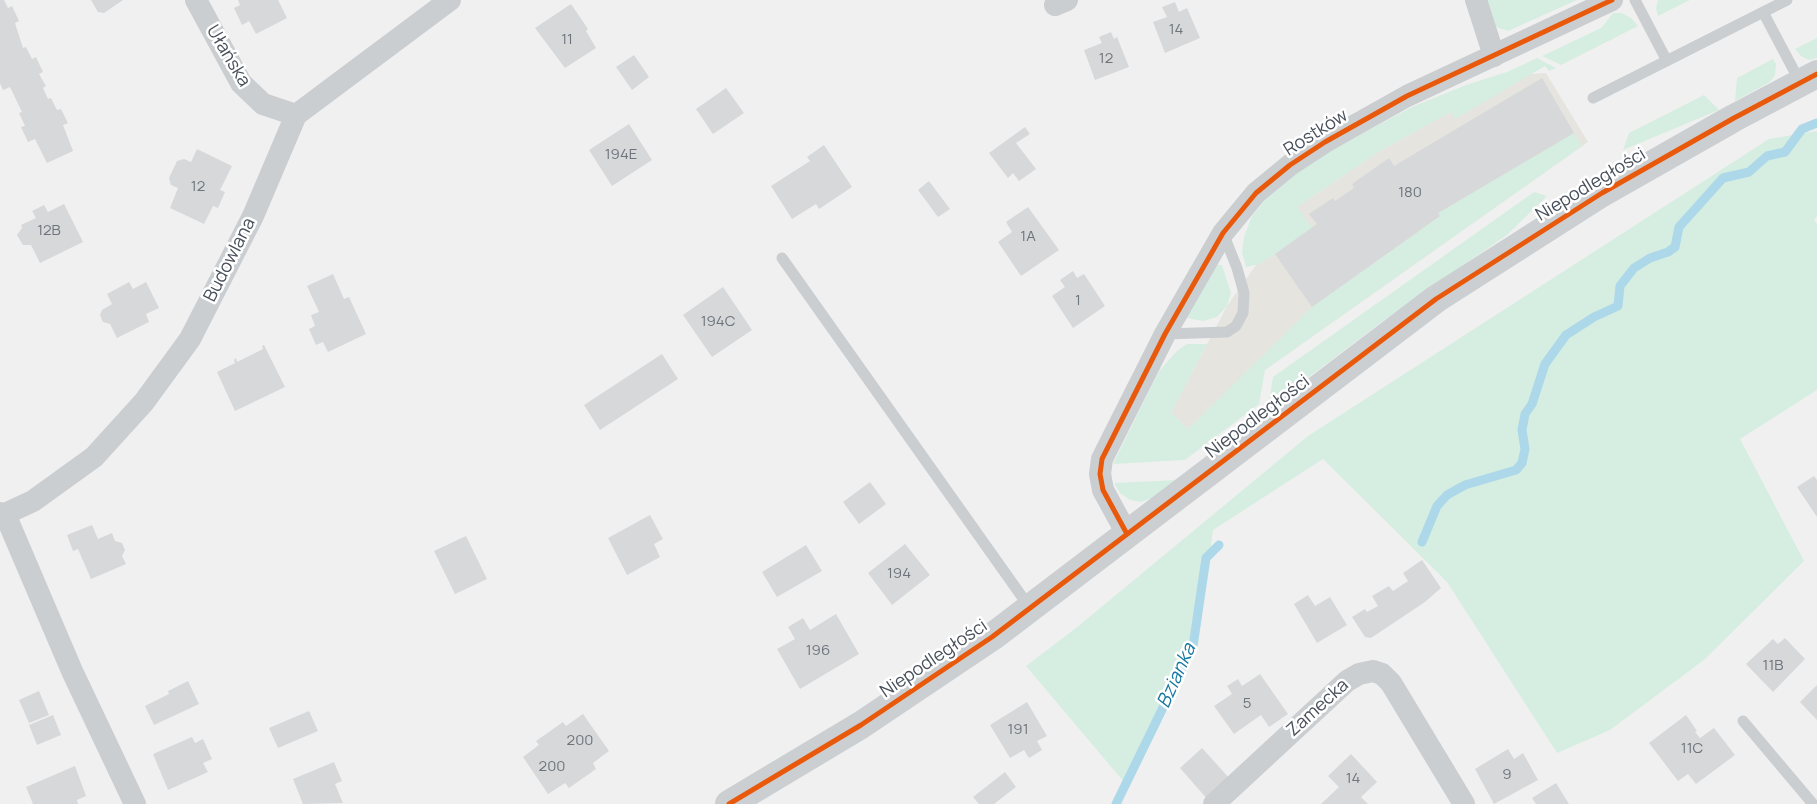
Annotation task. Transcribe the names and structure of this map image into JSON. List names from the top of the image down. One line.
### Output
{"streets":{"street":["Ułańska","Rostków","Niepodległości","Budowlana","Zamecka"]},"crossings":[["Ułańska","Budowlana"],["Rostków","Niepodległości"]],"water":["Bzianka"],"house_numbers":["14","11","12","194E","12","180","12B","1A","1","194C","194","196","11B","5","191","200","11C","200","9","14"]}
